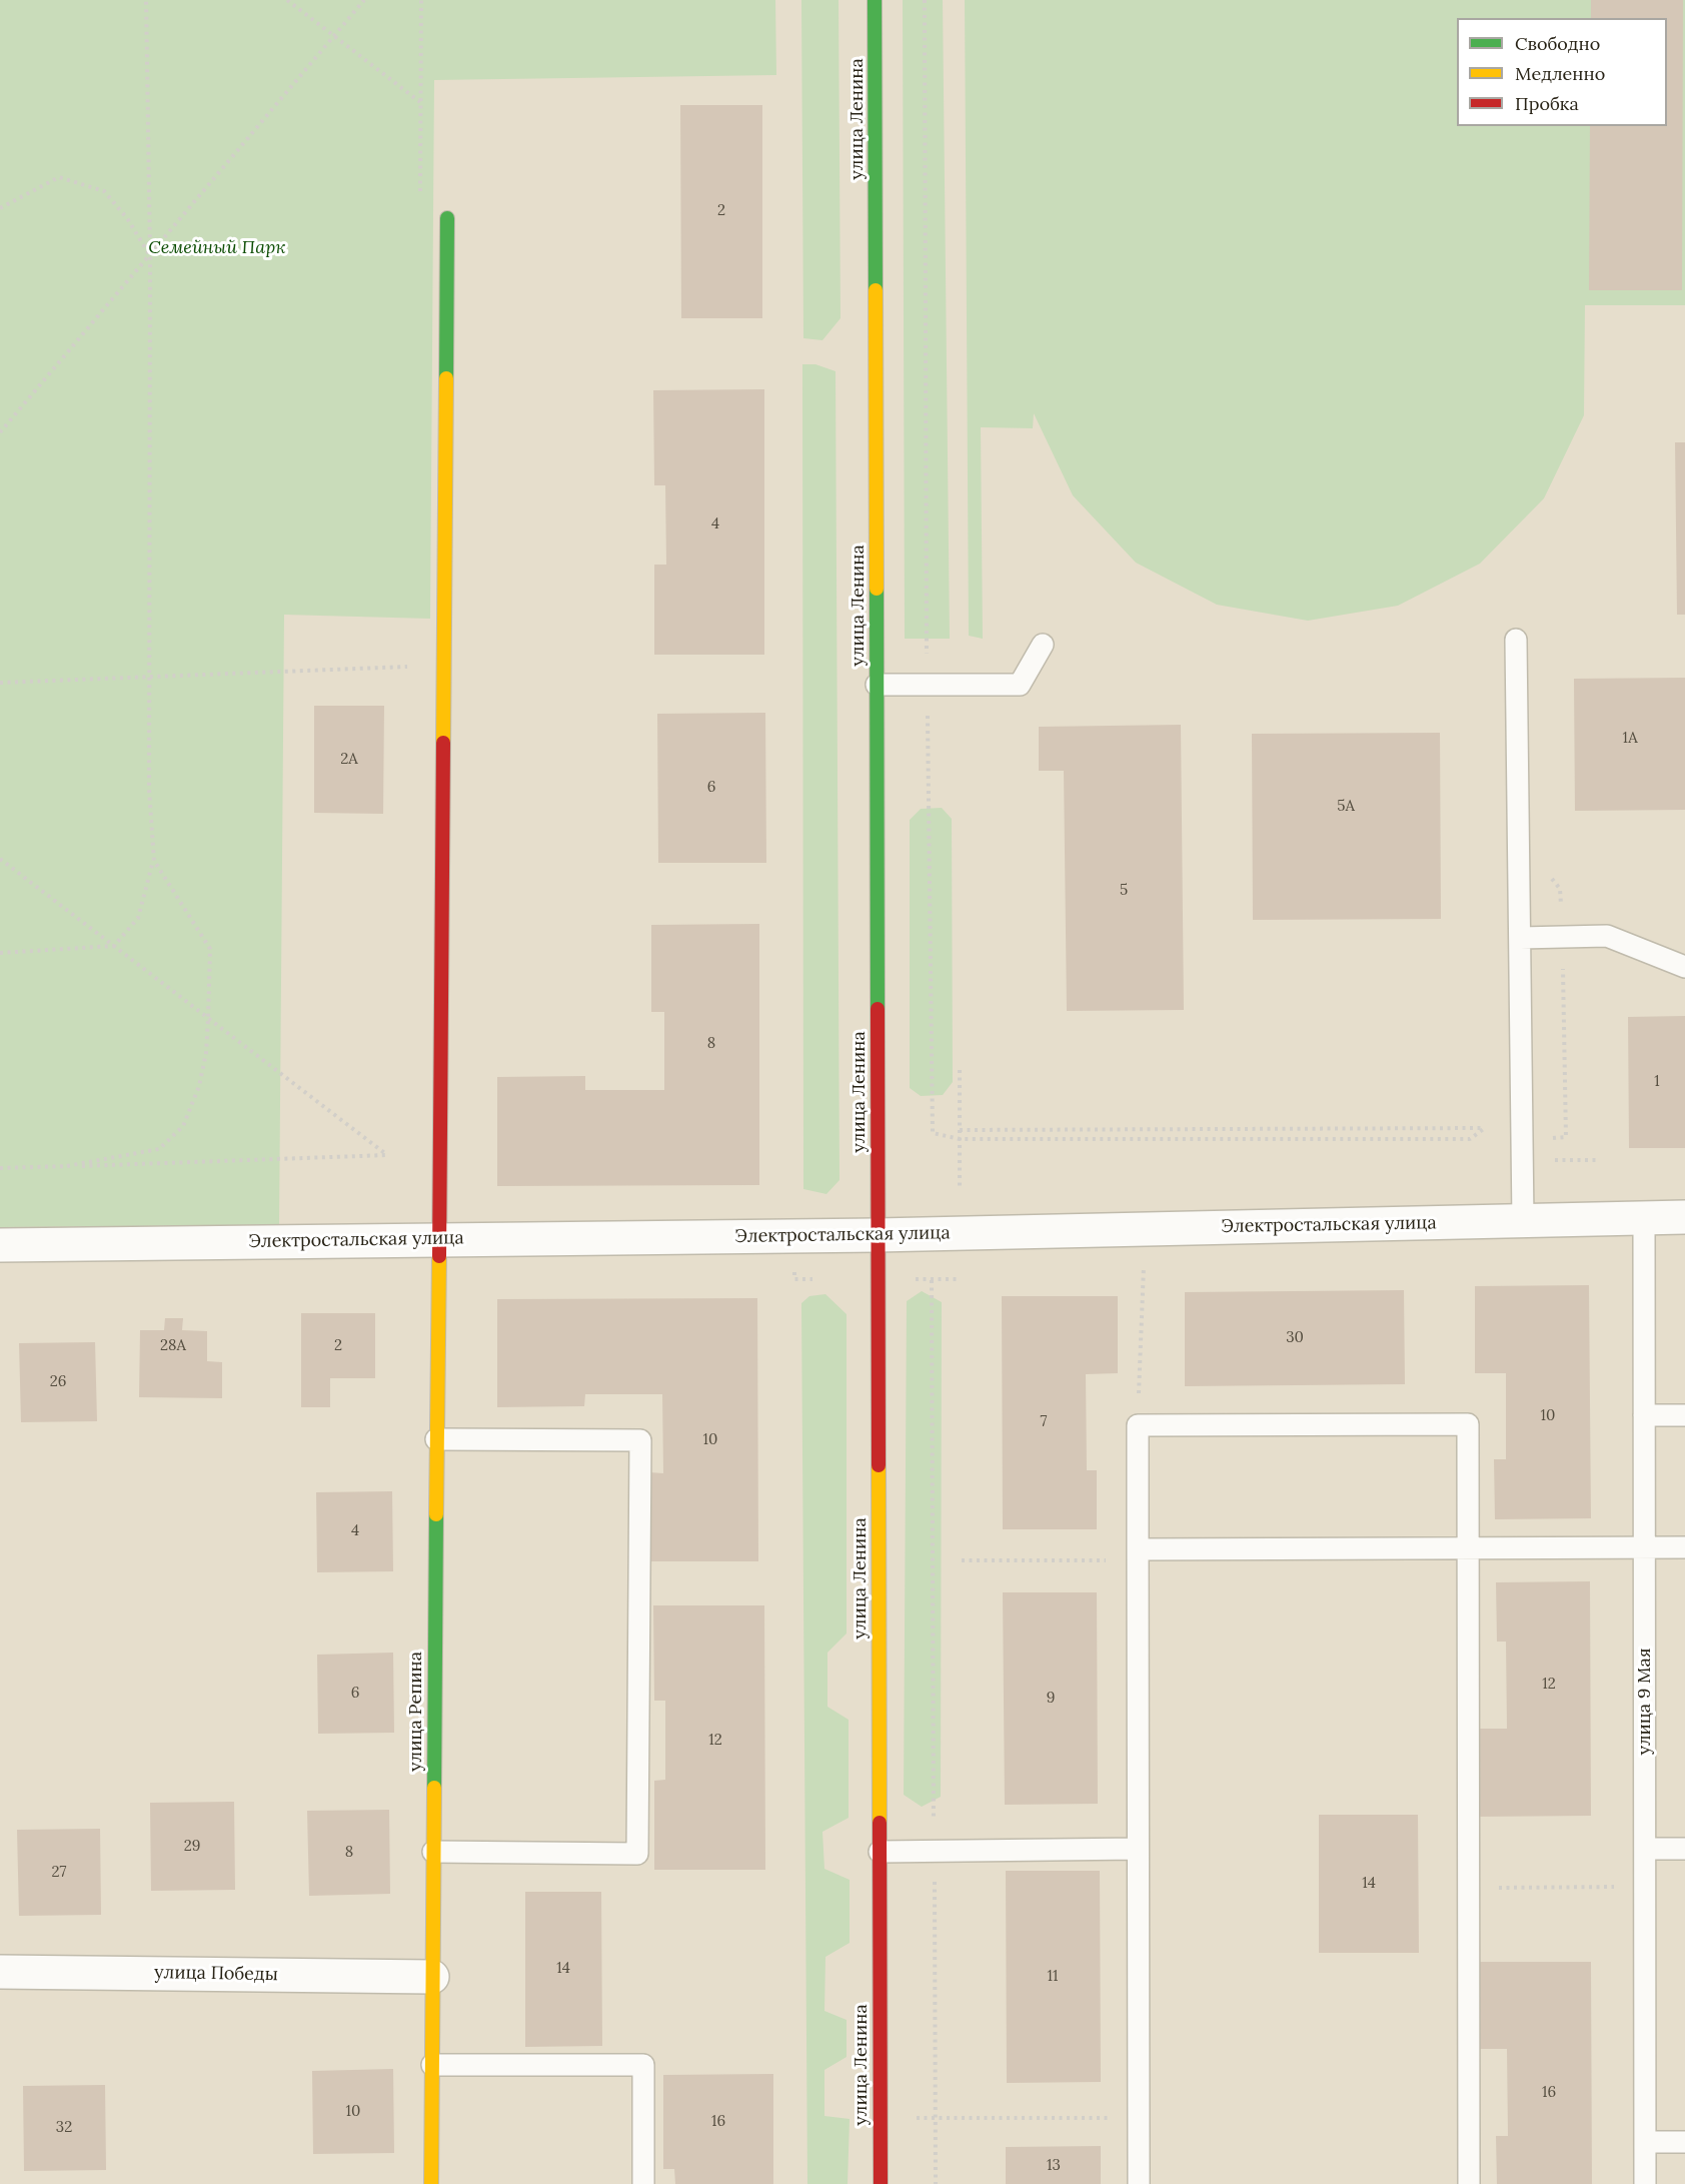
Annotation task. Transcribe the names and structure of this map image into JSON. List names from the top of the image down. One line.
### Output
{"streets":{"street":["улица Ленина","Электростальская улица","улица Репина","улица Победы"],"lane":["улица 9 Мая"]},"crossings":[["улица Ленина","Электростальская улица"],["Электростальская улица","улица 9 Мая"],["Электростальская улица","улица Репина"],["улица Репина","улица Победы"]],"parks":["Семейный Парк"],"house_numbers":["2","4","1А","2А","6","5А","5","8","1","30","28А","2","26","10","7","10","4","12","6","9","12","29","8","27","14","14","11","16","10","16","32","13"],"legend":["Свободно","Медленно","Пробка"]}
